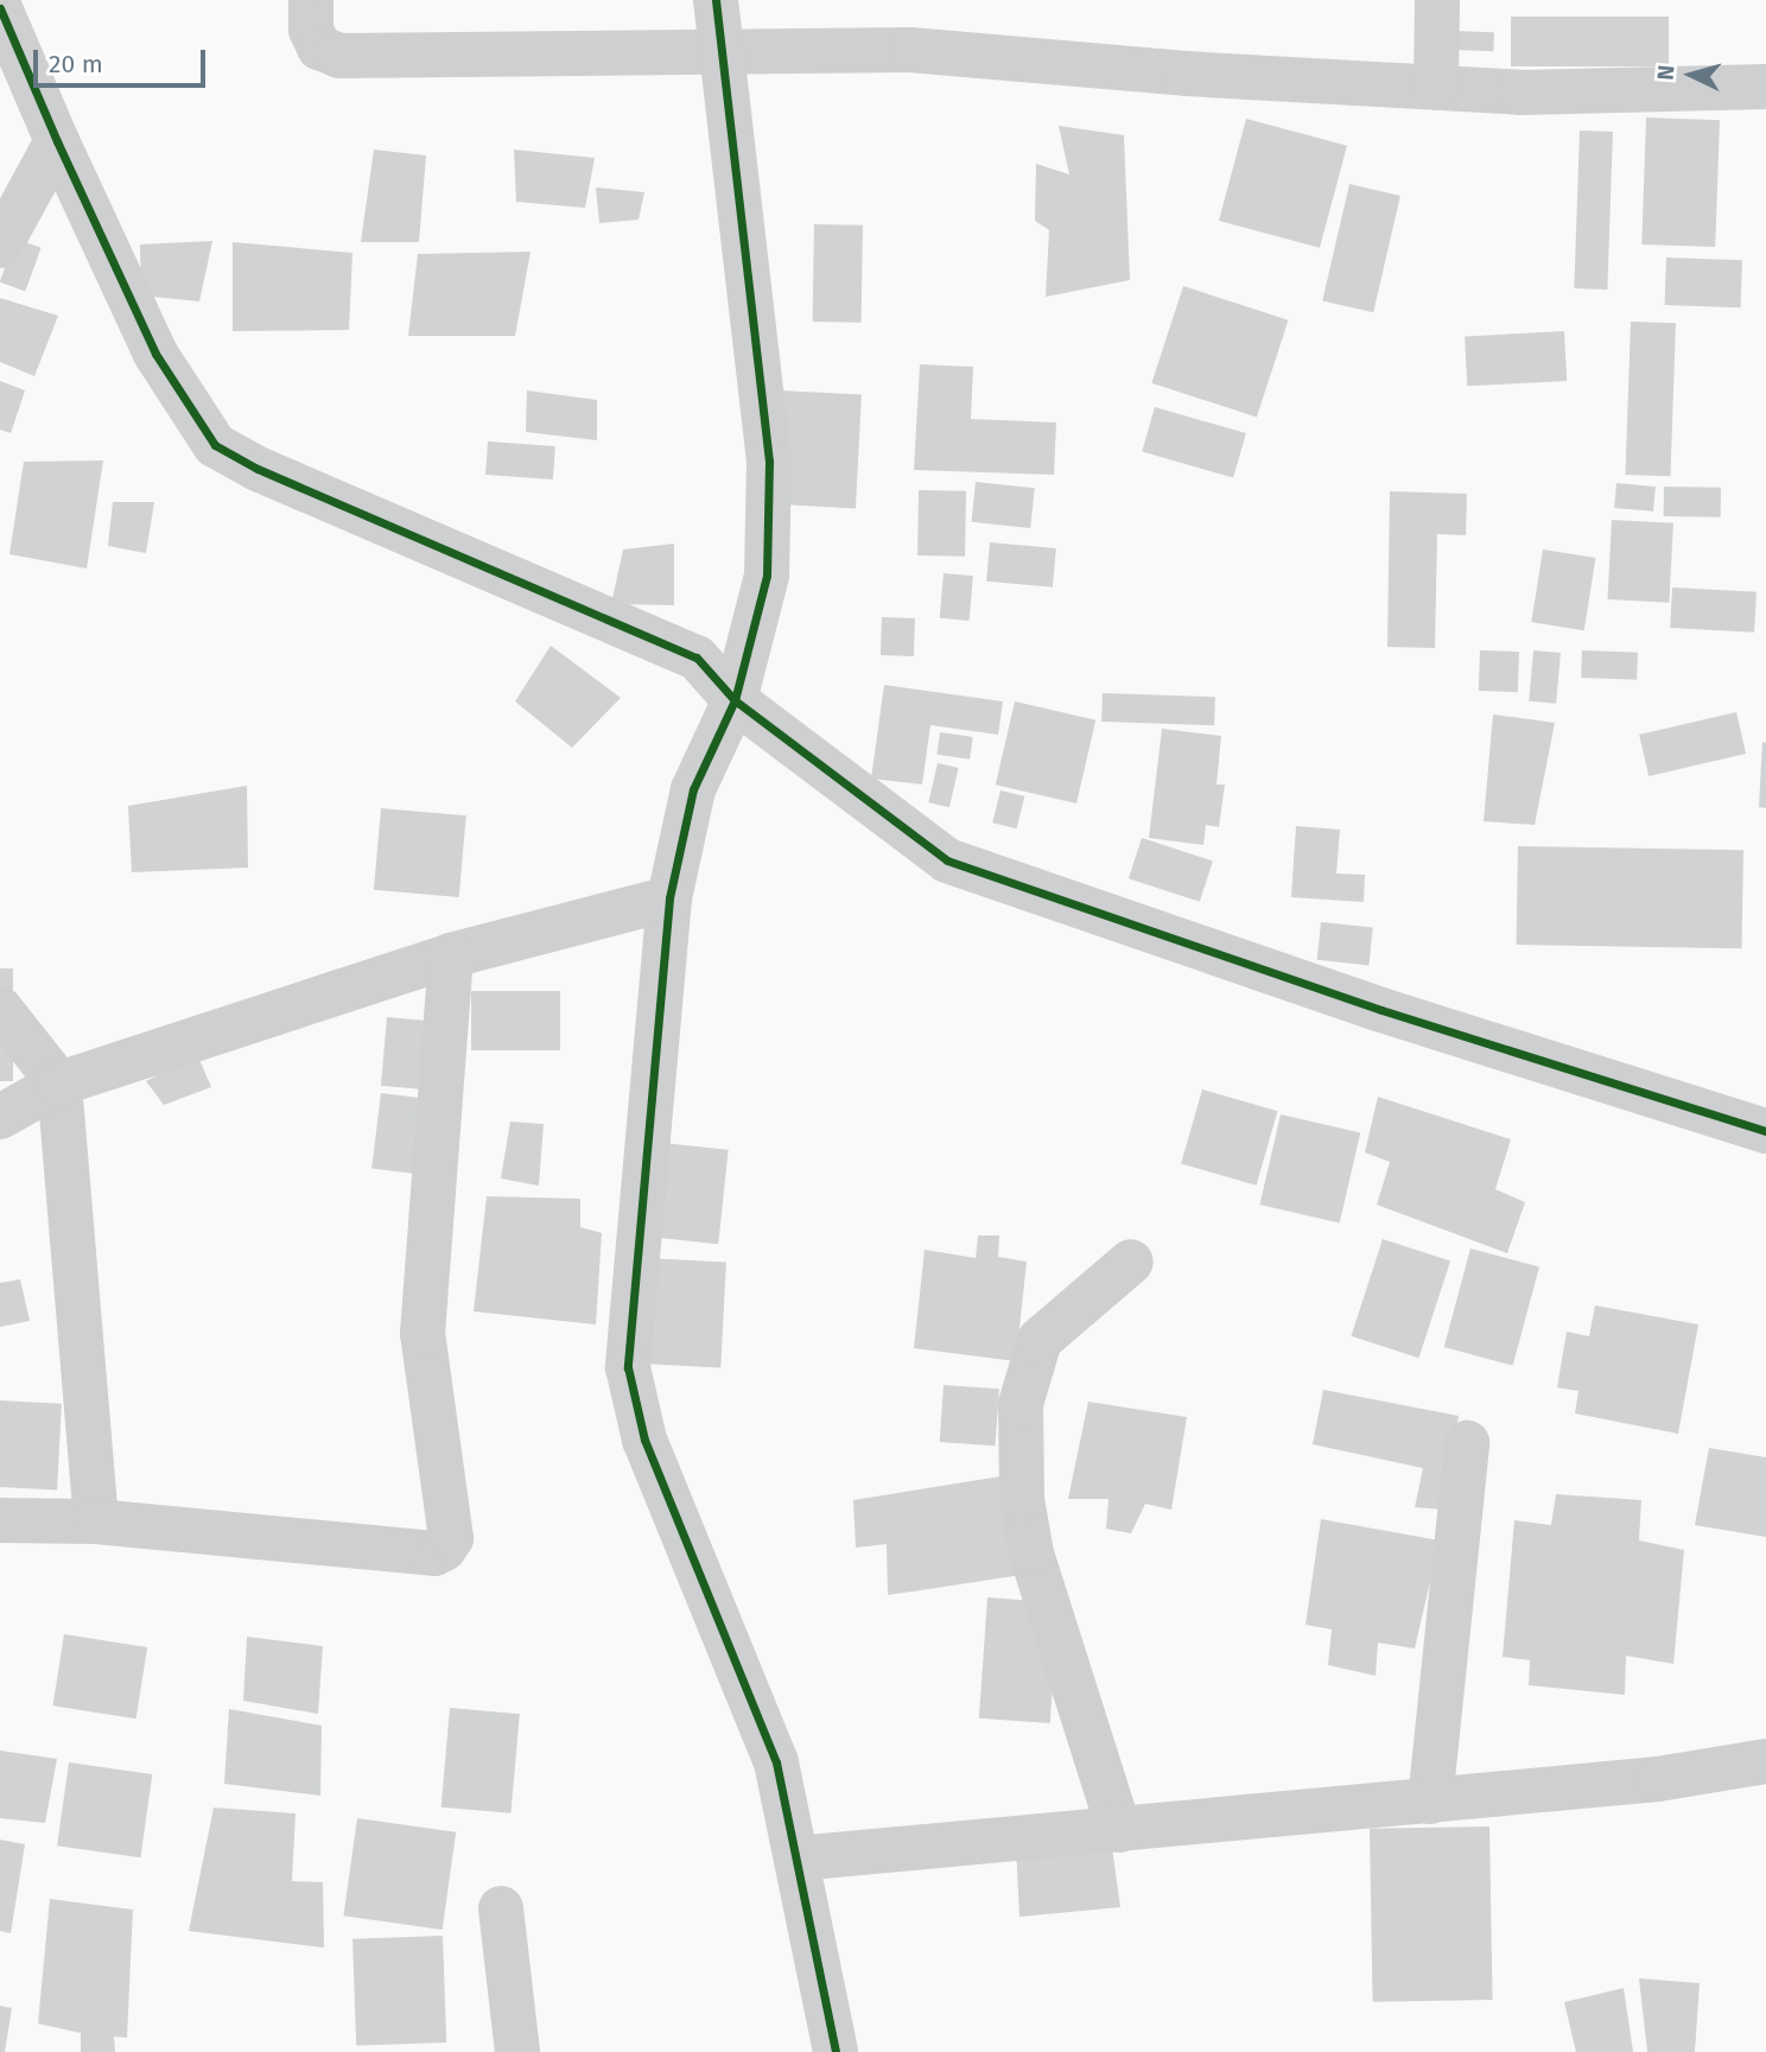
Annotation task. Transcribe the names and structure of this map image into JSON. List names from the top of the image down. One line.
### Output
{"scale_bar":"20 m","north":"left"}
